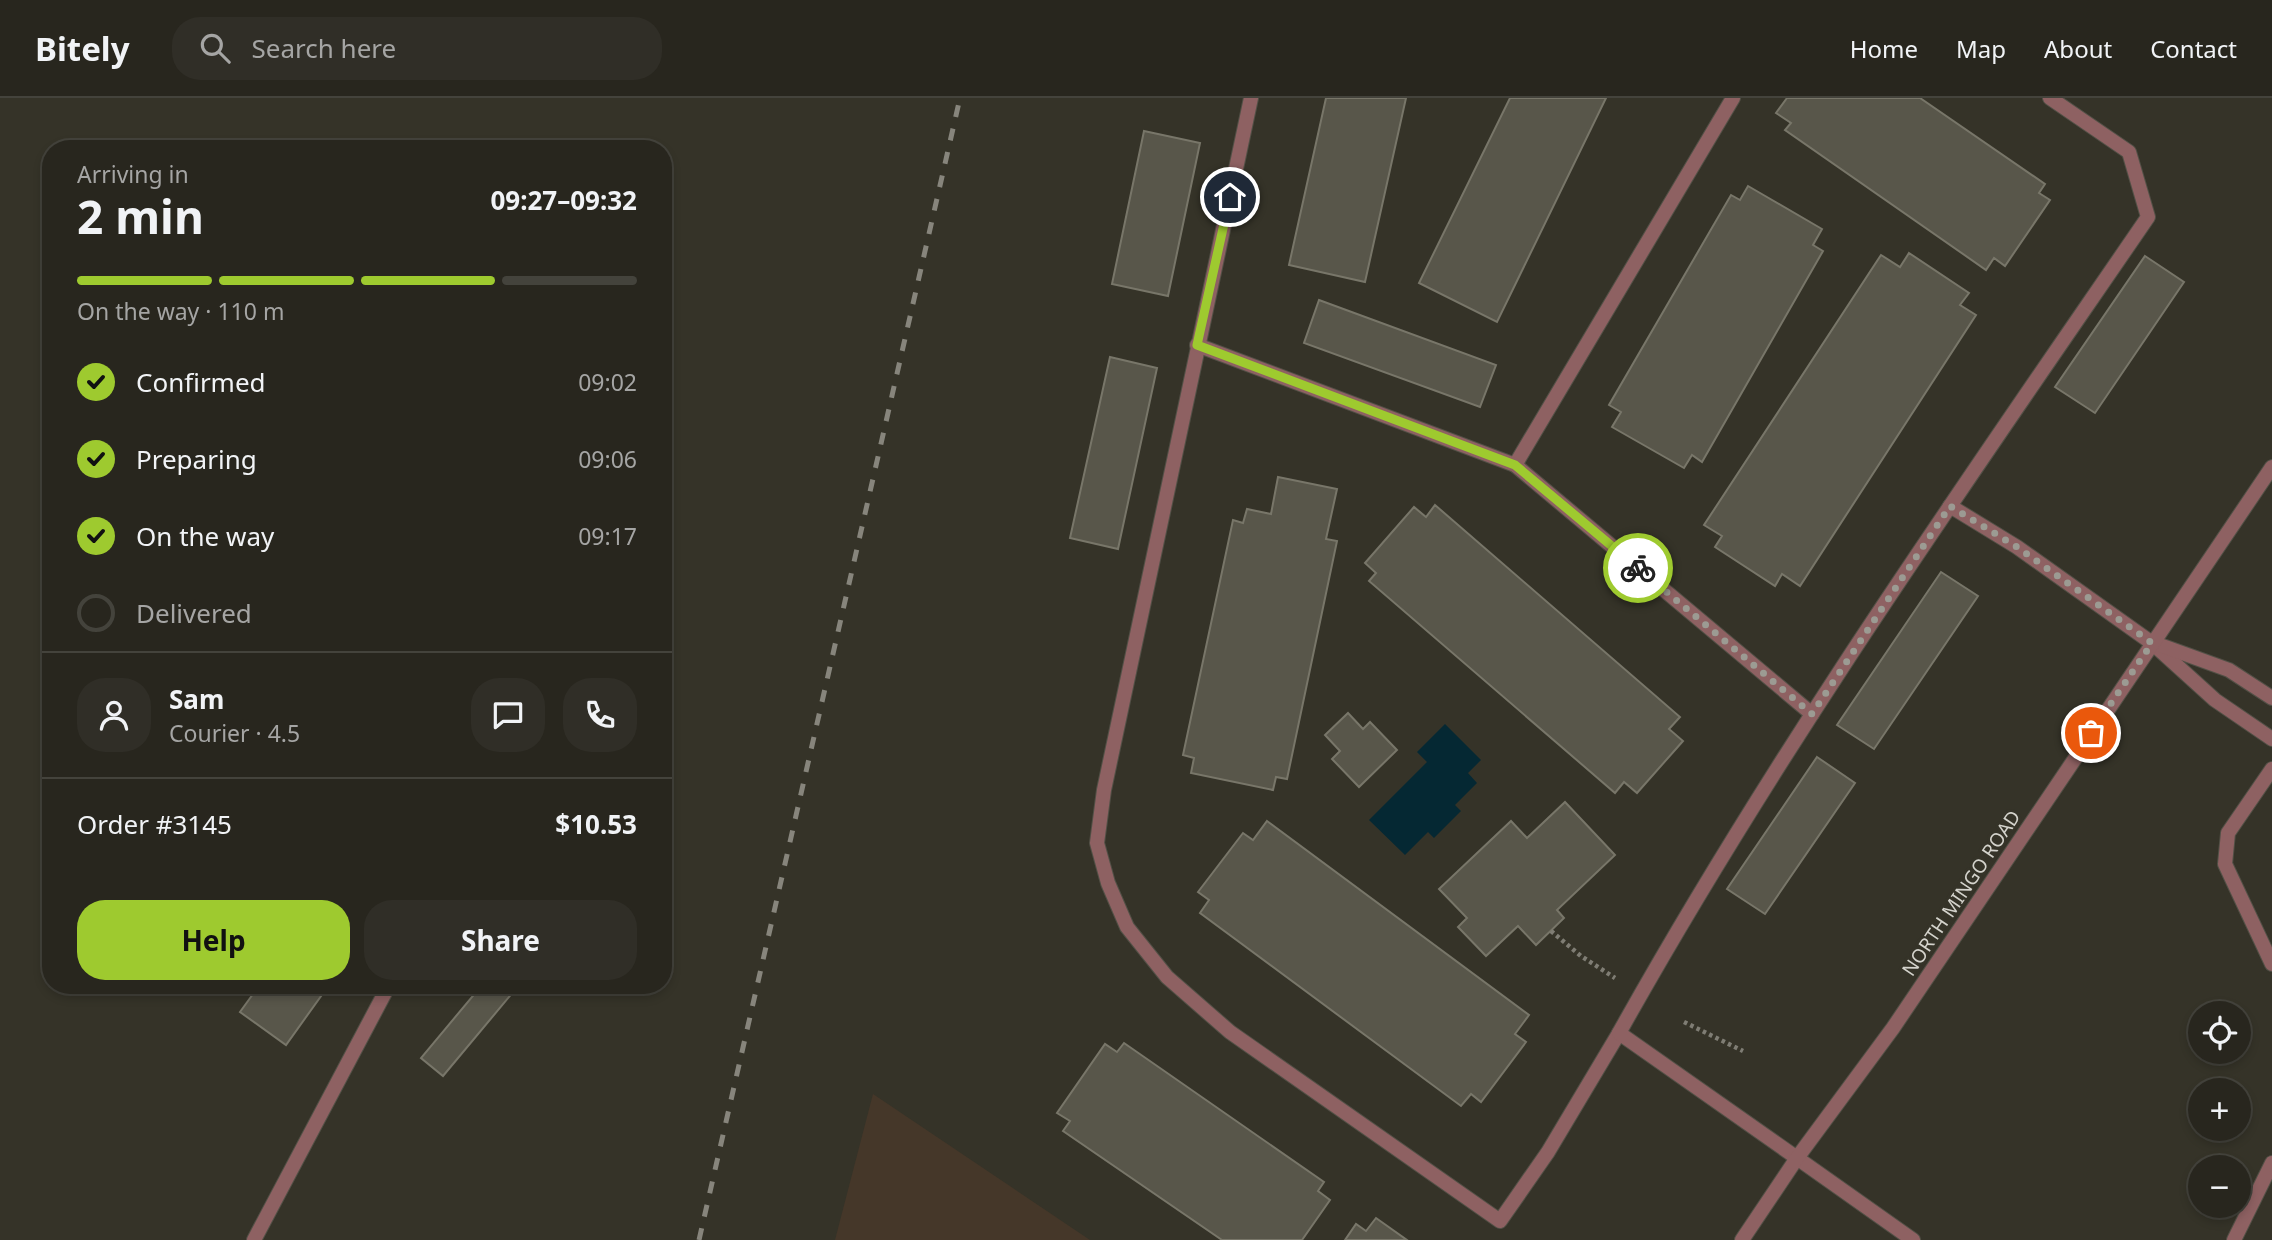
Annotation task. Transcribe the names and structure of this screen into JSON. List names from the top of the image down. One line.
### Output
{"streets":{"street":["NORTH MINGO ROAD"]},"page":{"header":"Bitely","search":"Search here","nav":["Home","Map","About","Contact"],"heading":["2 min","Arriving in","09:27–09:32"],"panel":["Sam","Courier · 4.5","Order #3145","$10.53"],"bar":"On the way · 110 m","list":[["Confirmed","09:02"],["Preparing","09:06"],["On the way","09:17"],"Delivered"],"buttons":["Help","Share"],"map_buttons":["+","−"]}}
